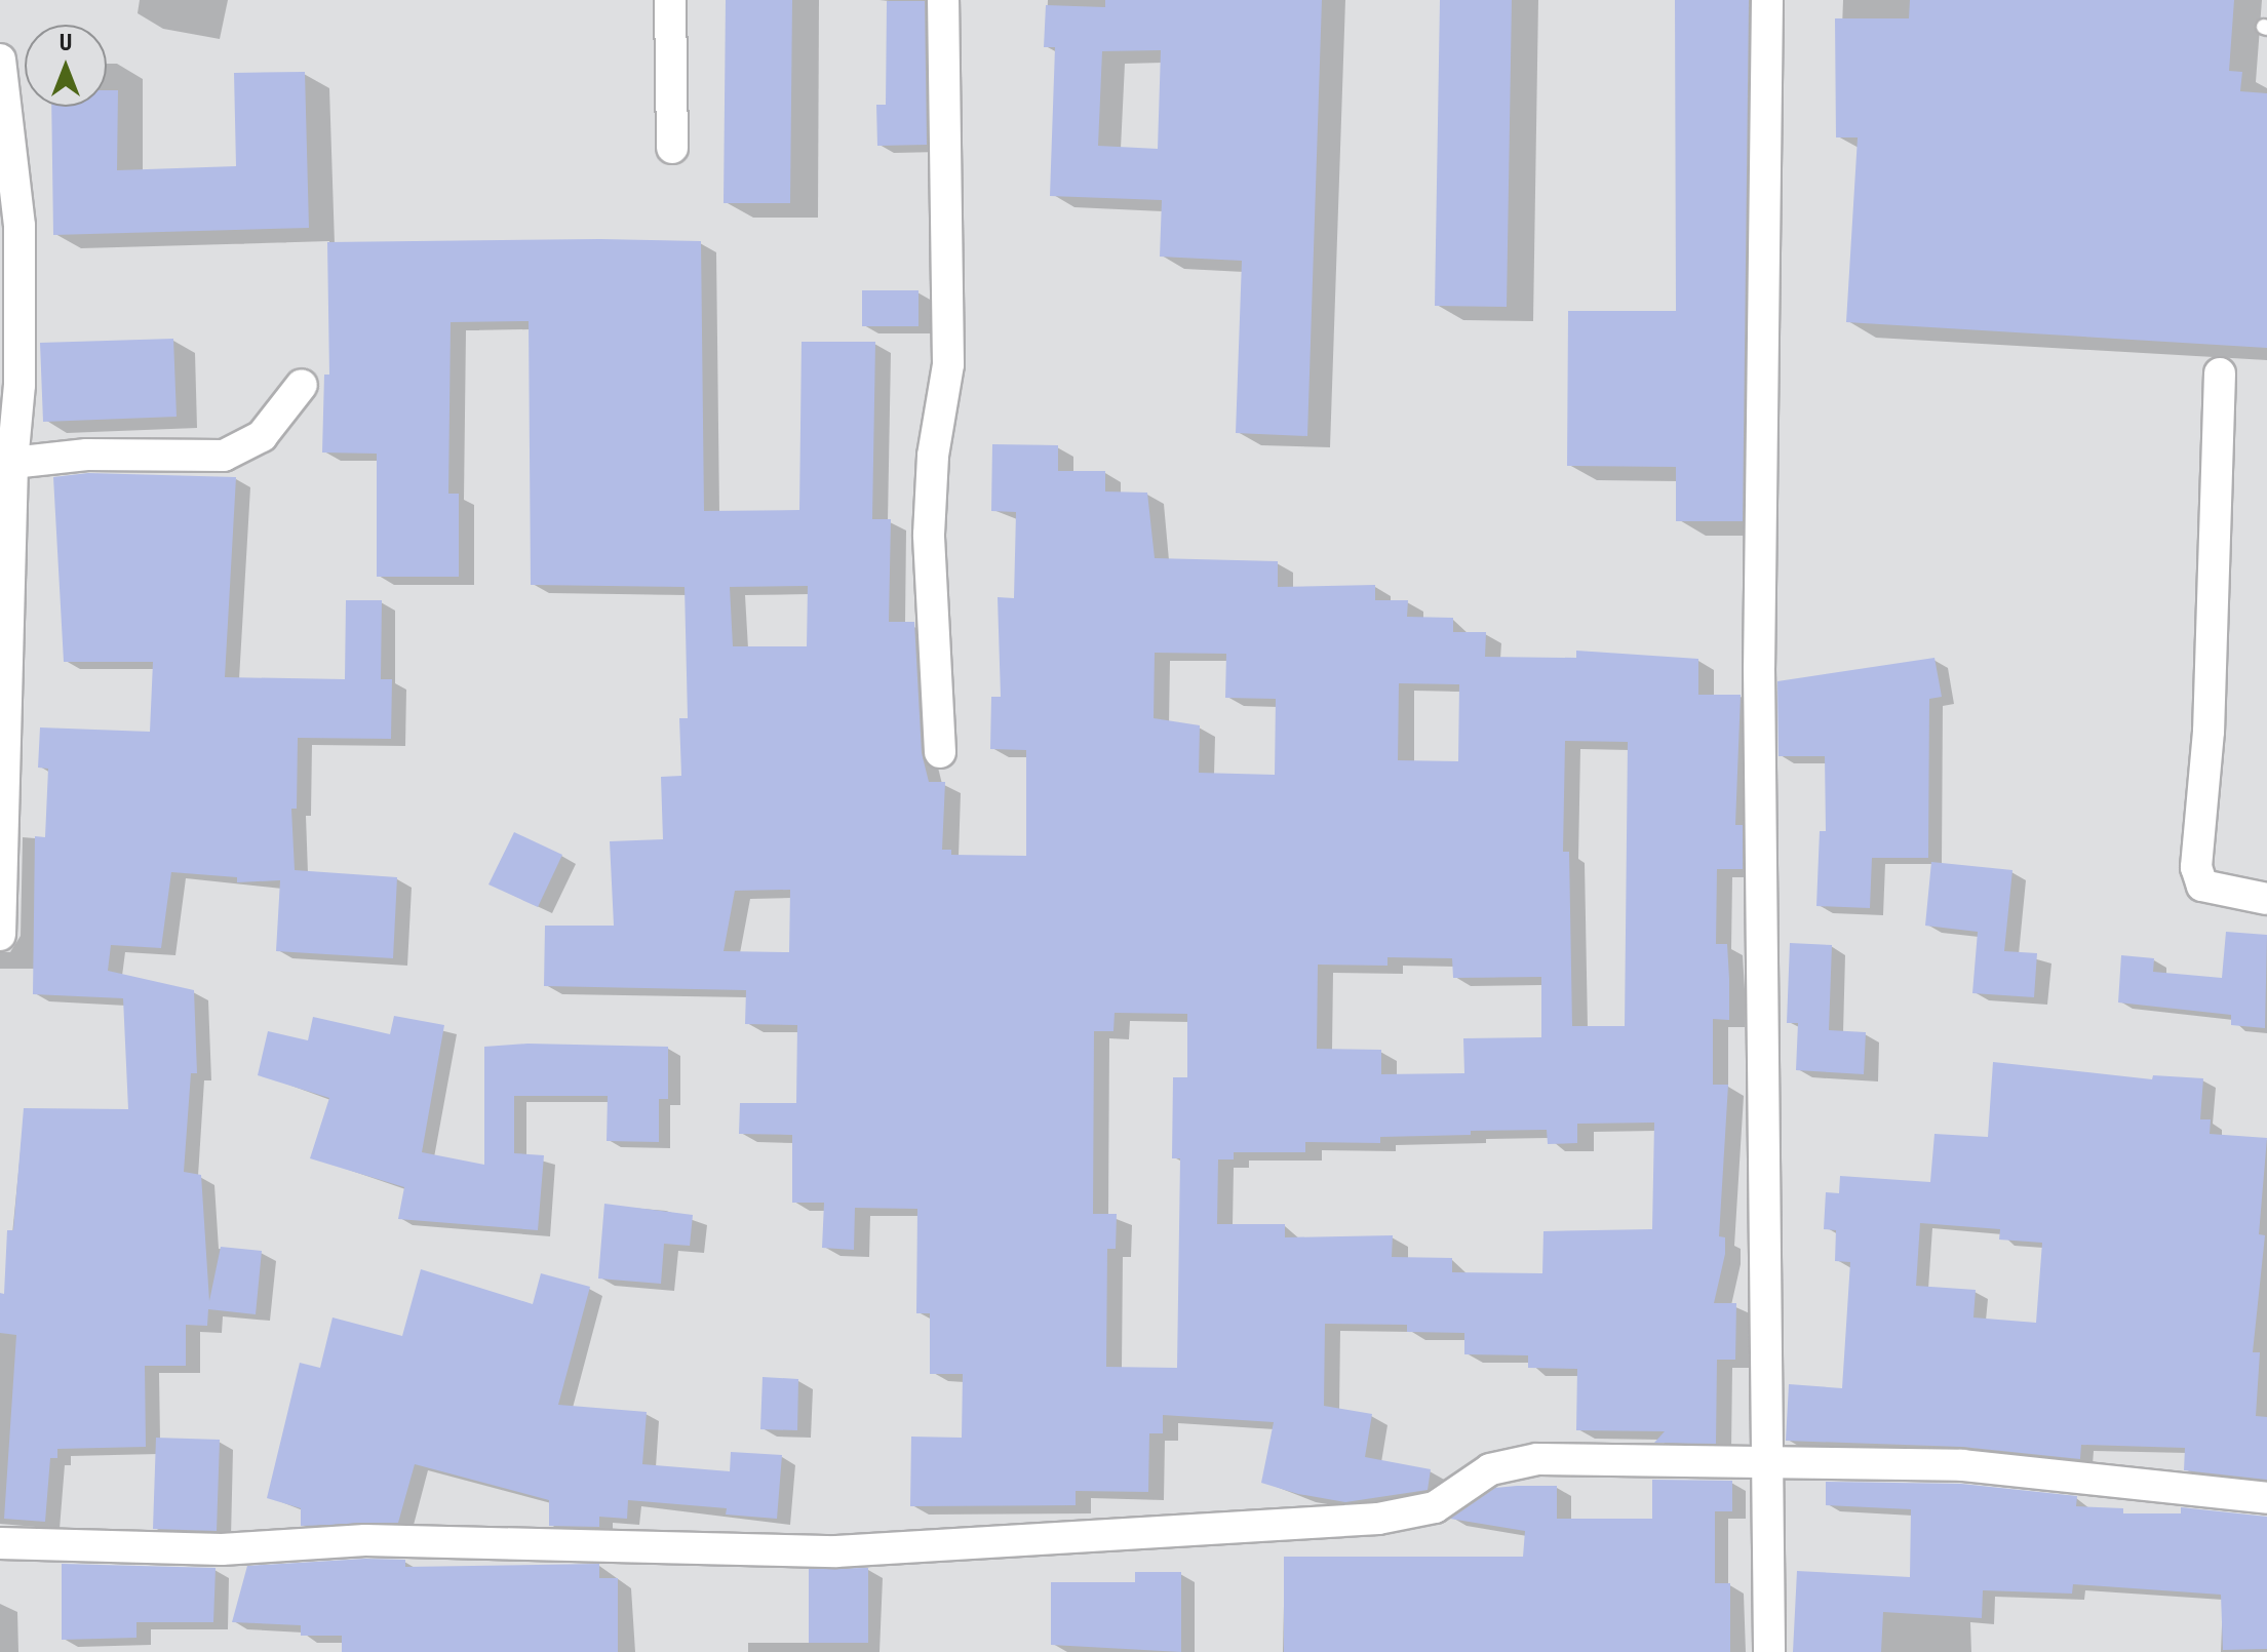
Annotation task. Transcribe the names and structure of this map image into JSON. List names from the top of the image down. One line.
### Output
{"north":"top"}
